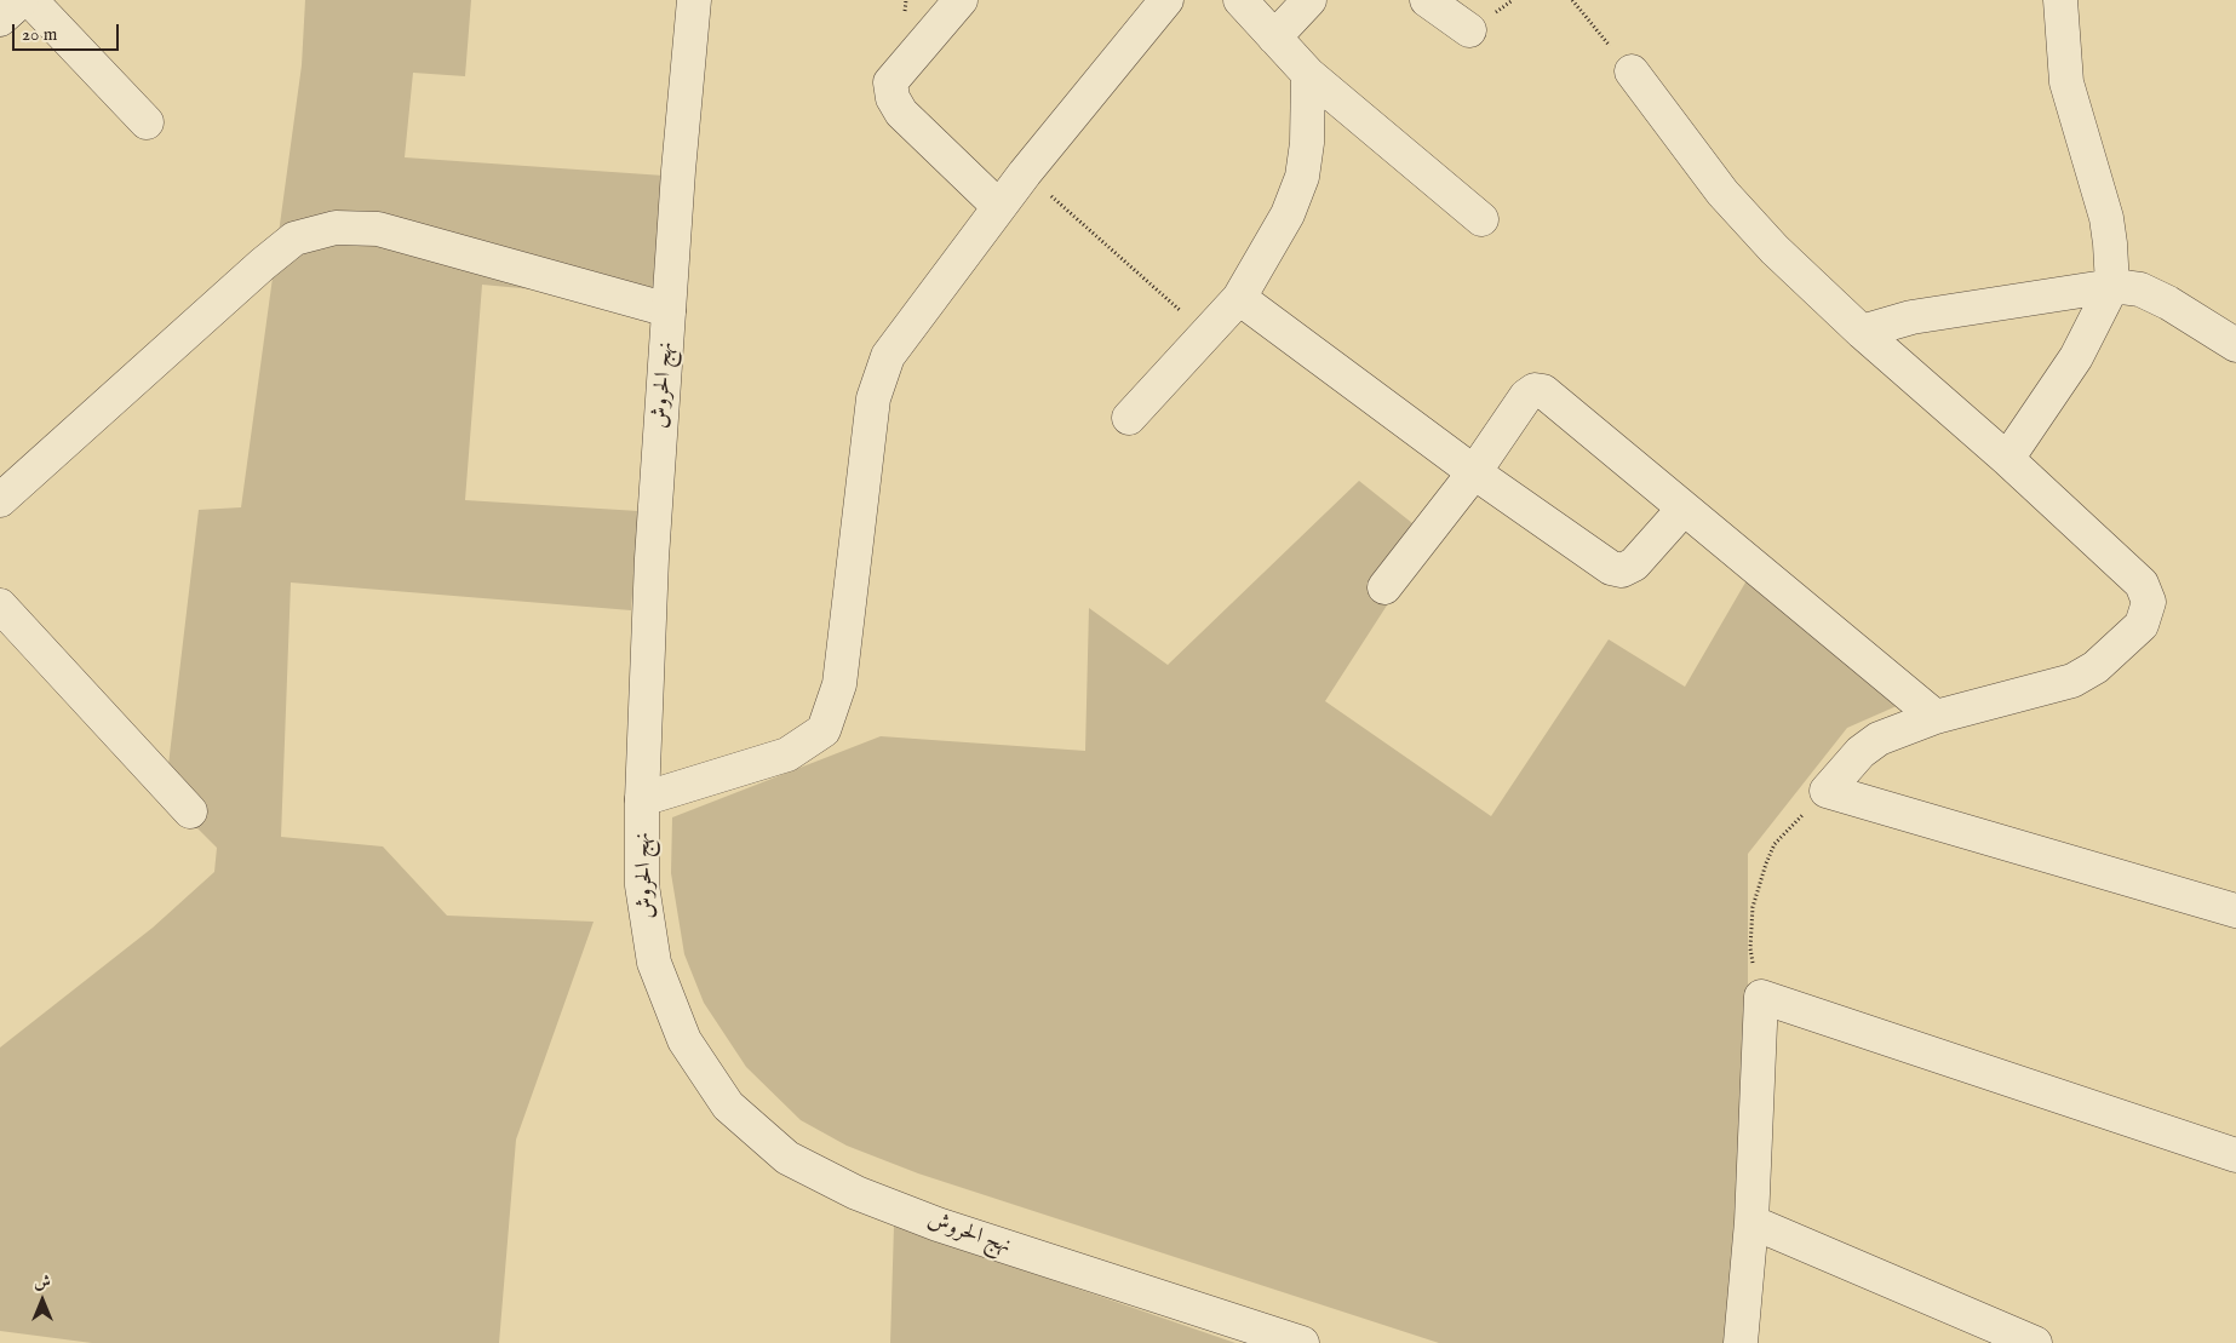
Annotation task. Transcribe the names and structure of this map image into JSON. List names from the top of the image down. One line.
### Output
{"streets":{"street":["نهج الحروش"]},"scale_bar":"20 m","north":"top"}
